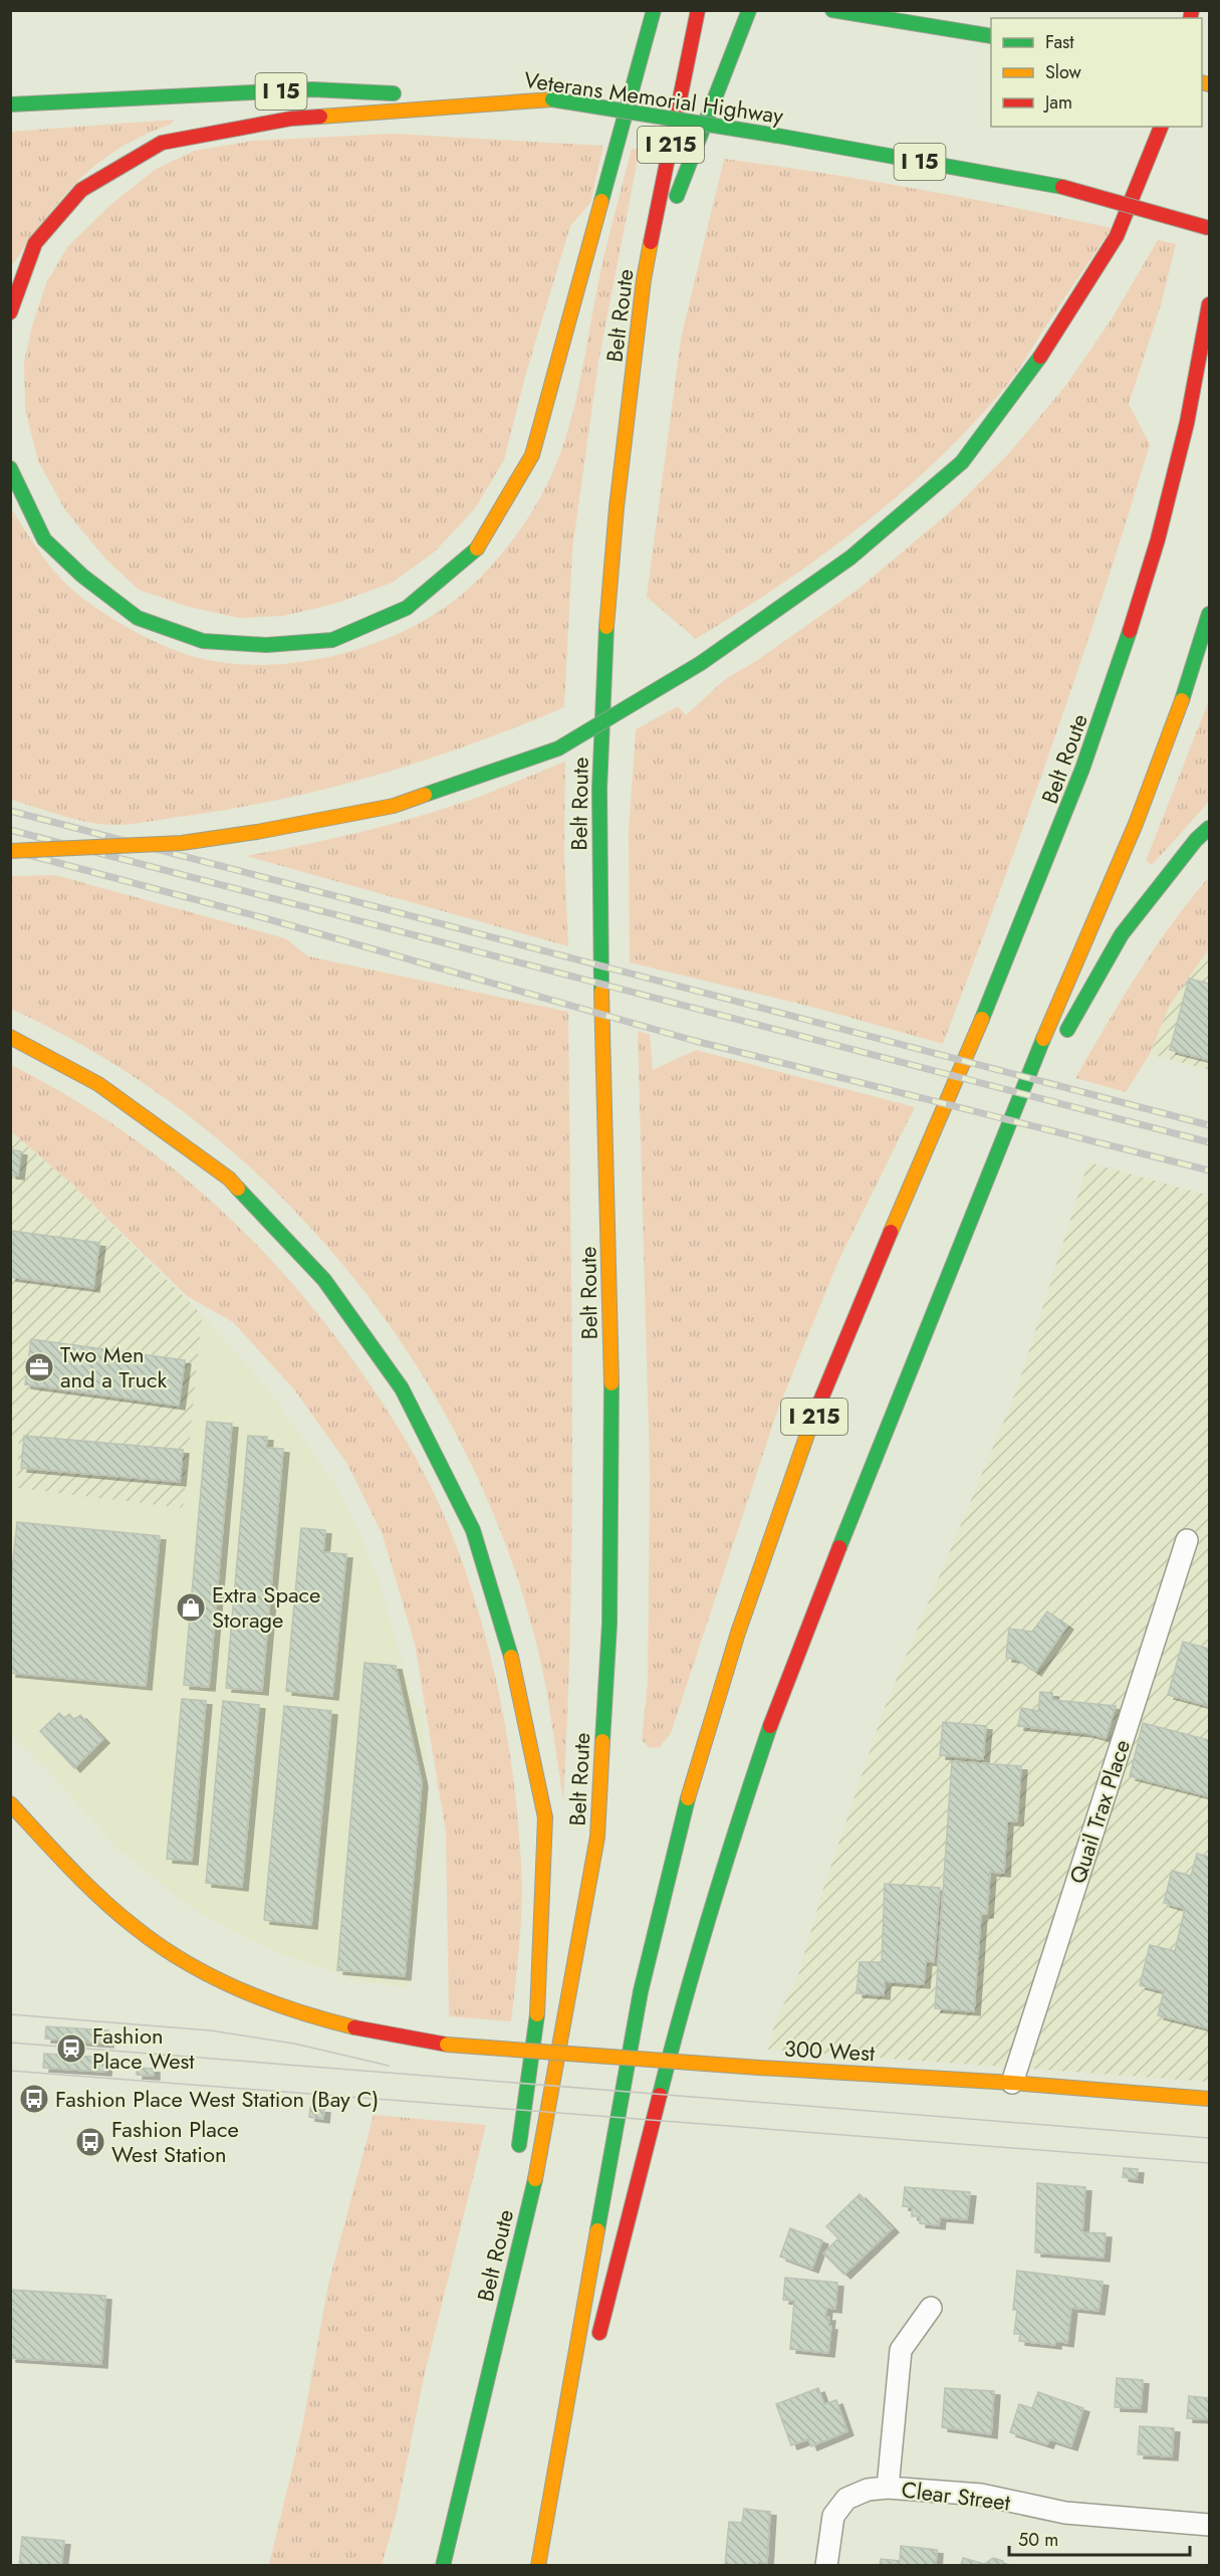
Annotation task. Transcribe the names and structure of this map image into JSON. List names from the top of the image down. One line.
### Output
{"streets":{"main road":["I 15","Veterans Memorial Highway","I 215","Belt Route","300 West"],"street":["Quail Trax Place","Clear Street"]},"crossings":[["Quail Trax Place","300 West"]],"places":{"office":["Two Men and a Truck"],"shop":["Extra Space Storage"],"station":["Fashion Place West"],"bus stop":["Fashion Place West Station (Bay C)","Fashion Place West Station"]},"legend":["Fast","Slow","Jam"],"scale_bar":"50 m"}
